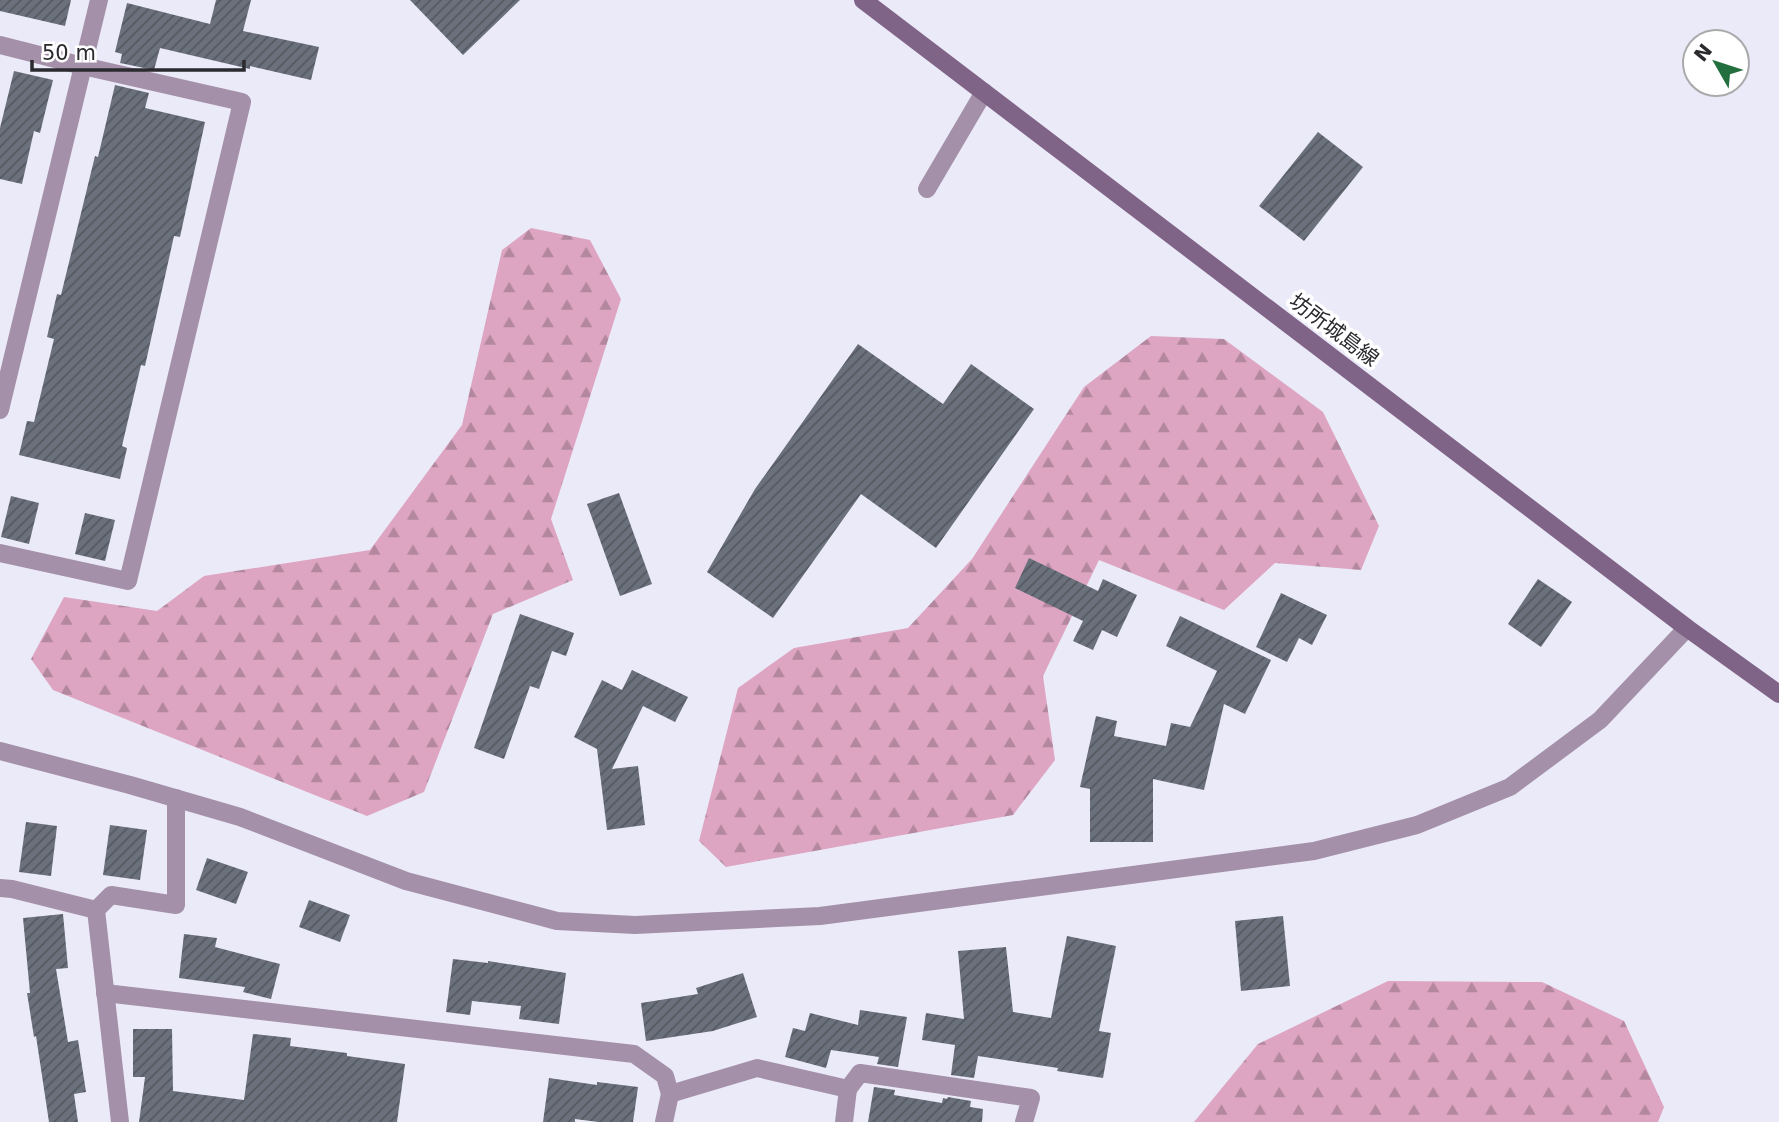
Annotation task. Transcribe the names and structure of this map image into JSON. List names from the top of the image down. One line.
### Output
{"streets":{"main road":["坊所城島線"]},"scale_bar":"50 m","north":"top left"}
